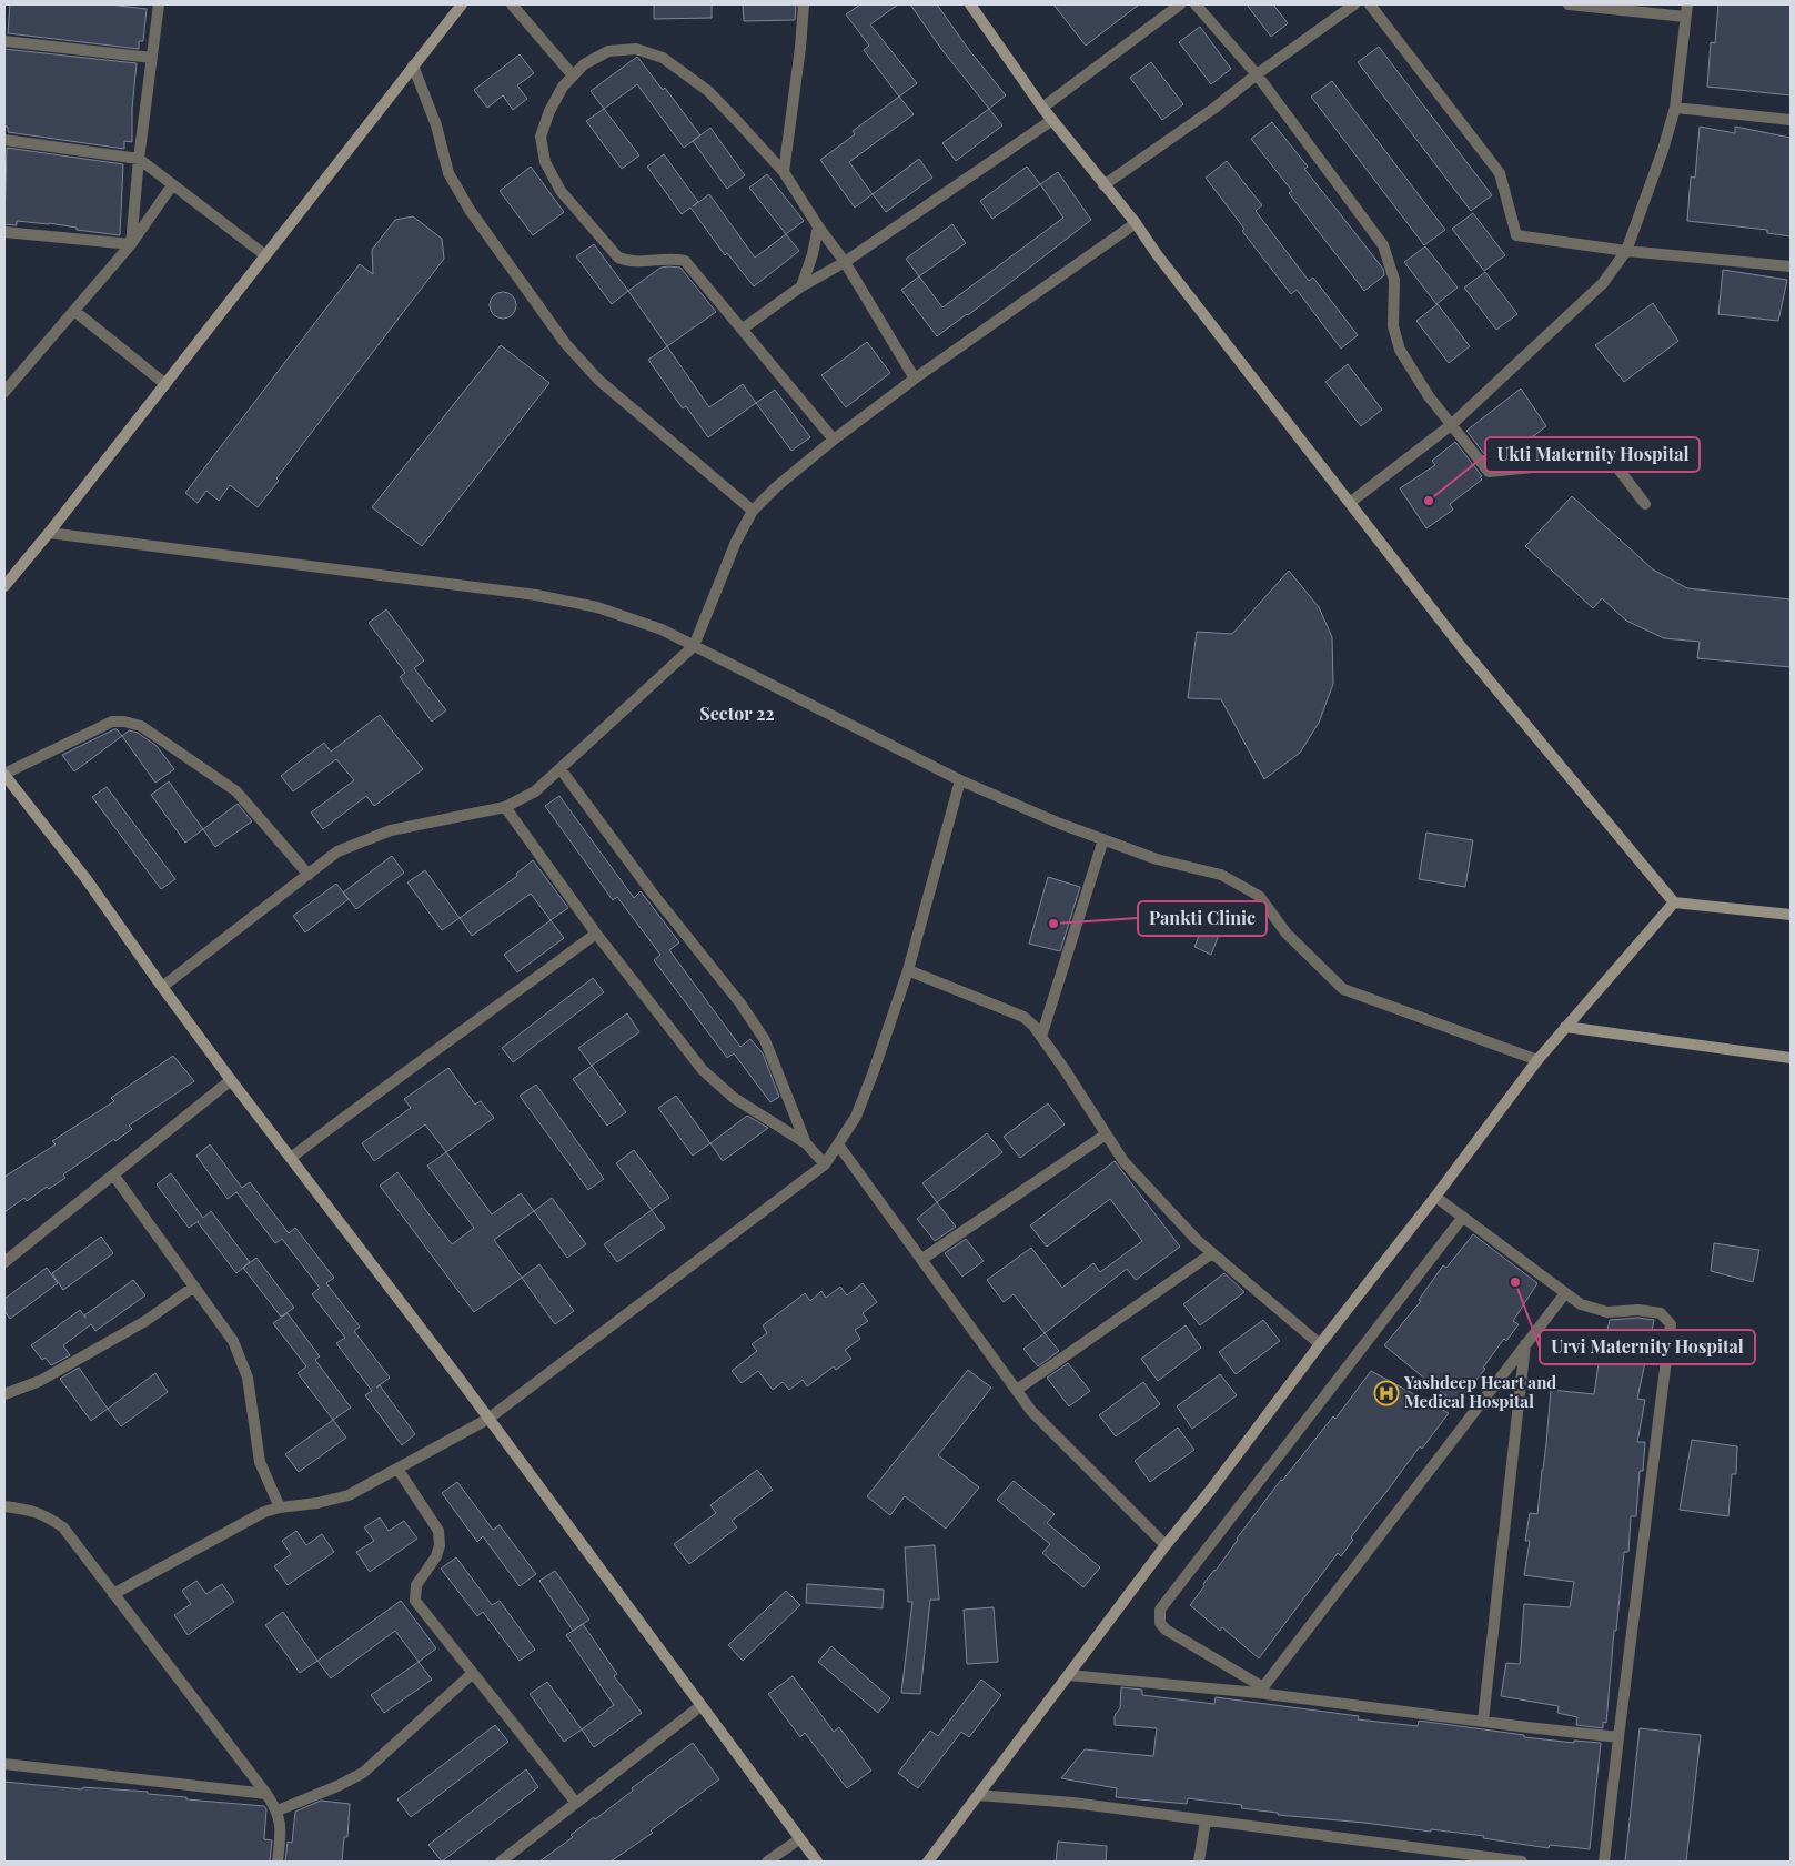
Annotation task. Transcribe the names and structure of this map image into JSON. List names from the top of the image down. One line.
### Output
{"districts":["Sector 22"],"places":{"other":["Ukti Maternity Hospital","Pankti Clinic","Urvi Maternity Hospital"],"hospital":["Yashdeep Heart and Medical Hospital"]}}
